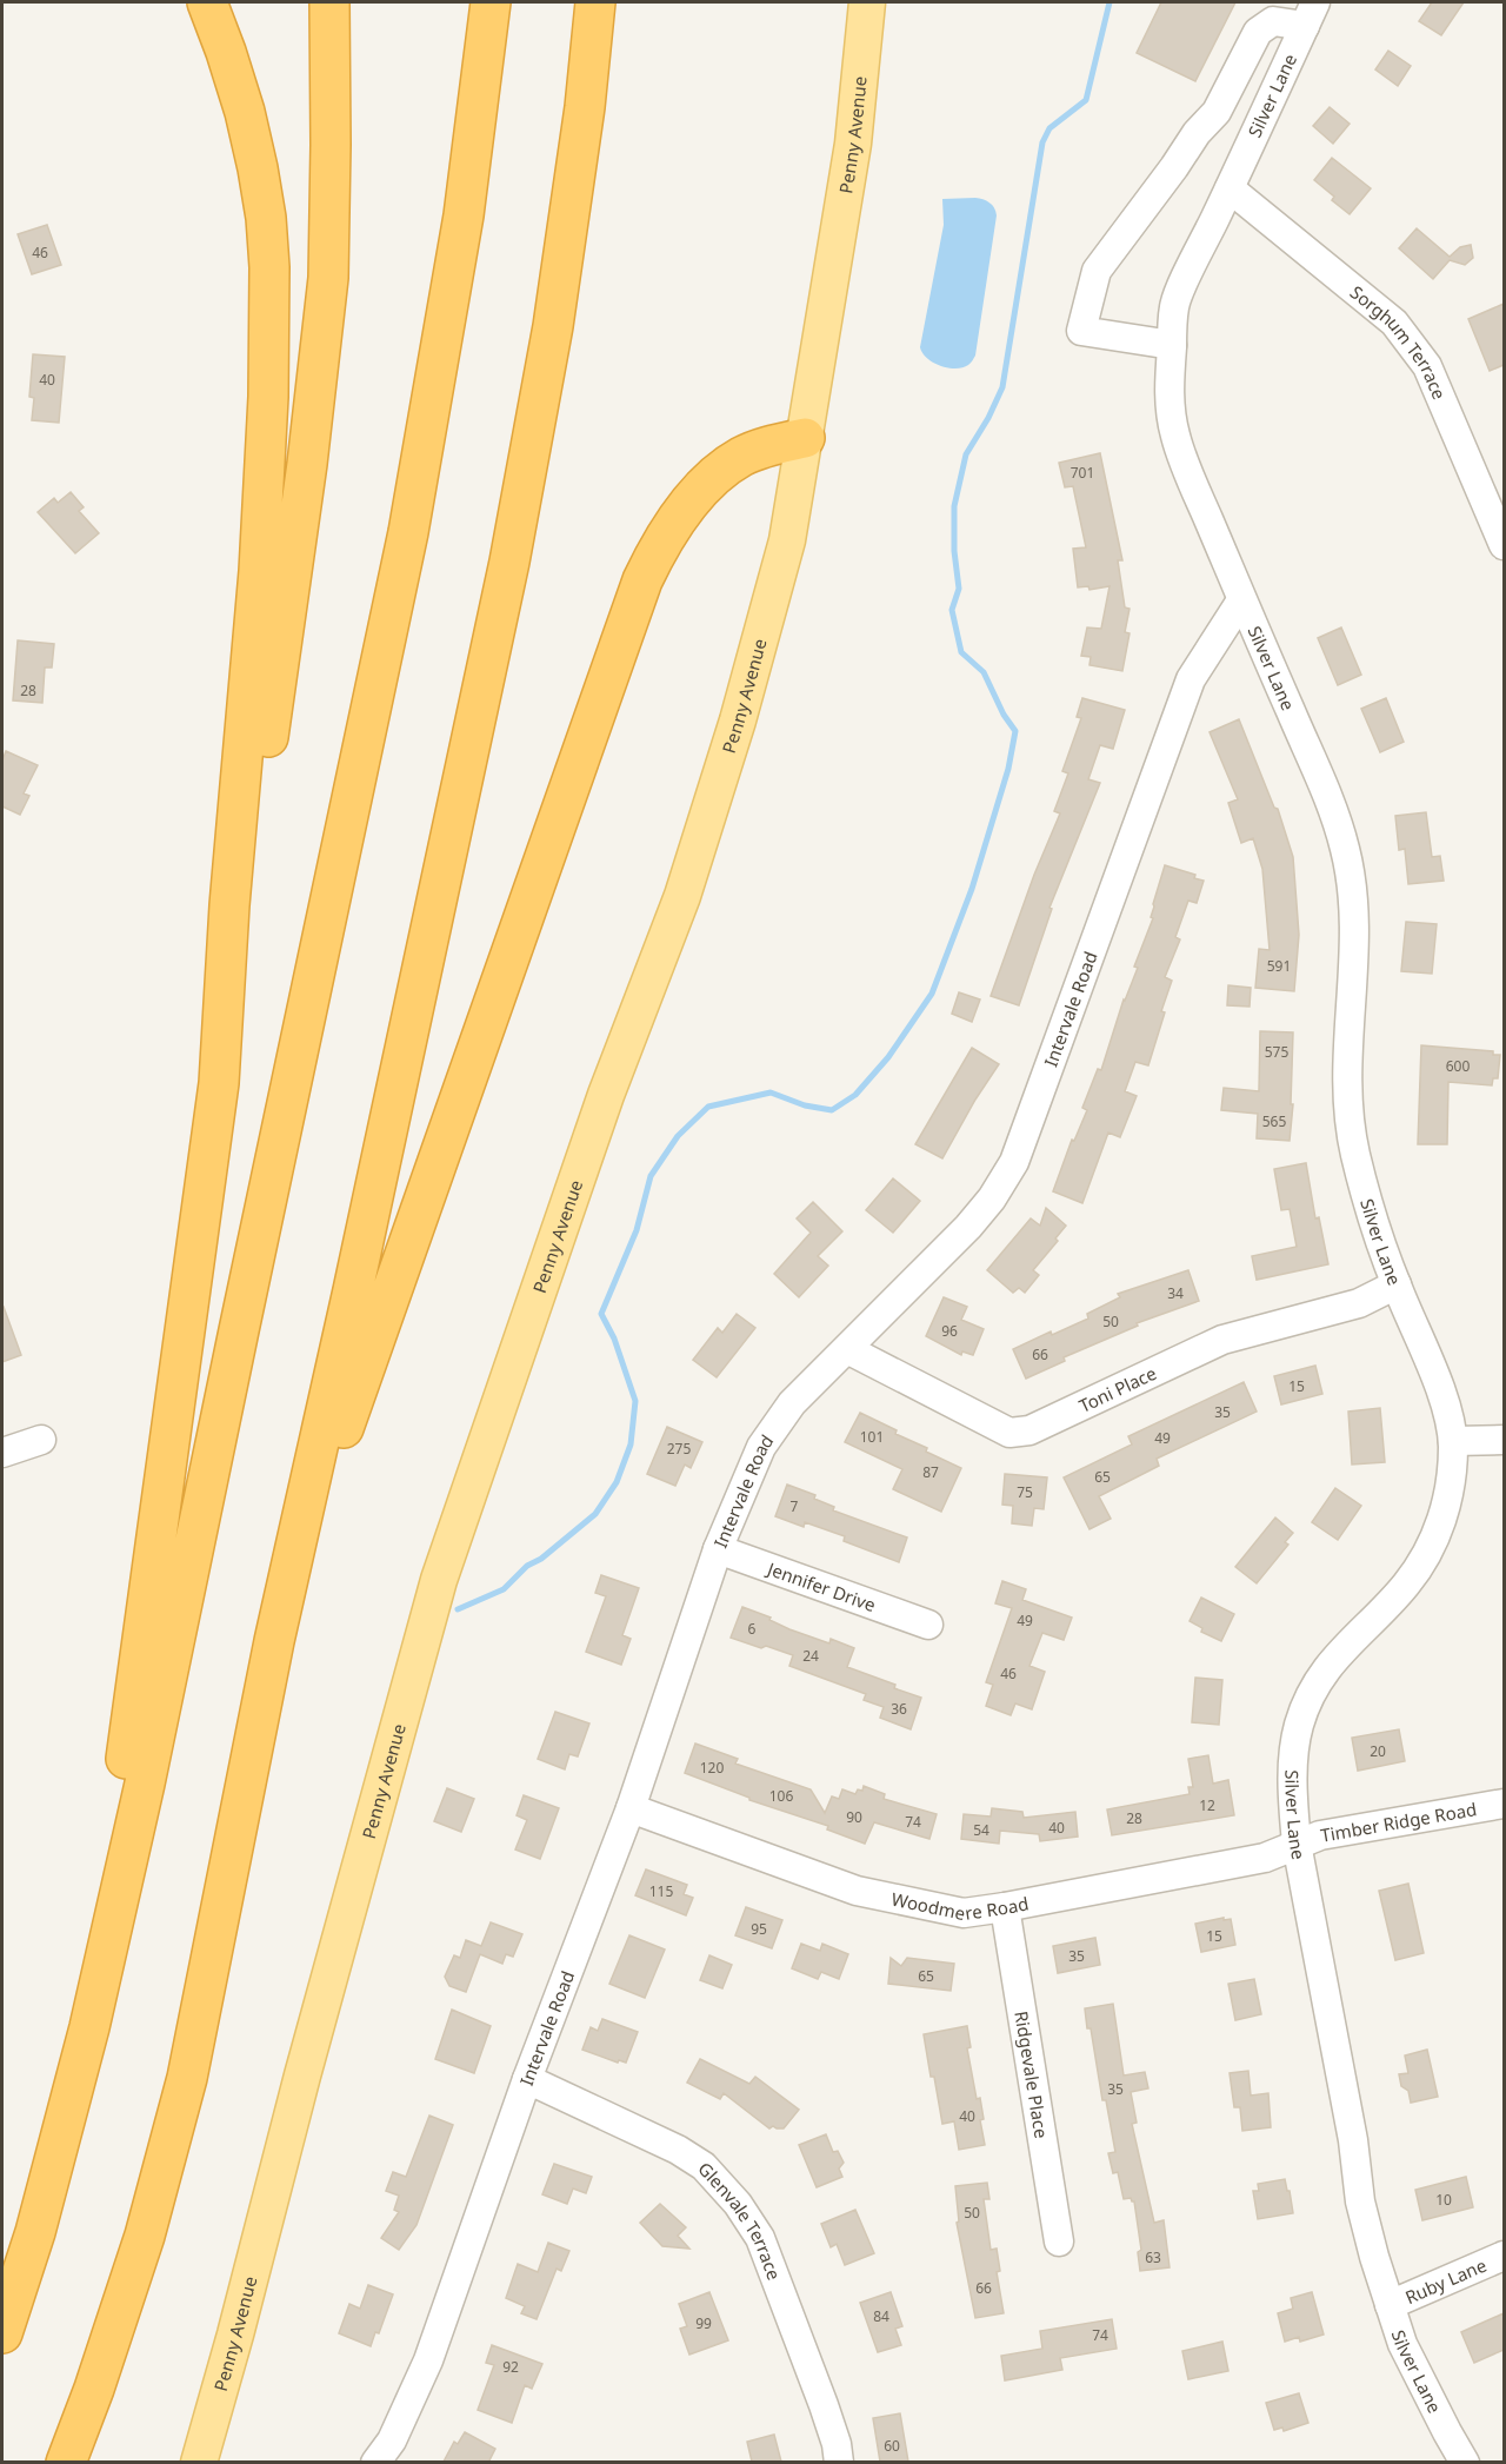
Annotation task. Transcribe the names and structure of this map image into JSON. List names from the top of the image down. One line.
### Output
{"streets":{"main road":["Penny Avenue"],"street":["Silver Lane","Sorghum Terrace","Intervale Road","Toni Place","Jennifer Drive","Timber Ridge Road","Woodmere Road","Ridgevale Place","Glenvale Terrace","Ruby Lane"]},"crossings":[["Silver Lane","Sorghum Terrace"],["Silver Lane","Intervale Road"],["Silver Lane","Toni Place"],["Silver Lane","Timber Ridge Road"],["Silver Lane","Woodmere Road"],["Silver Lane","Ruby Lane"],["Intervale Road","Toni Place"],["Intervale Road","Jennifer Drive"],["Intervale Road","Woodmere Road"],["Intervale Road","Glenvale Terrace"],["Timber Ridge Road","Woodmere Road"],["Woodmere Road","Ridgevale Place"]],"house_numbers":["46","40","701","28","591","575","600","565","34","50","96","66","15","35","101","49","275","87","65","75","7","49","6","24","46","36","20","120","106","12","90","28","74","40","54","115","95","15","35","65","35","40","10","50","63","66","84","99","74","92","60"]}
